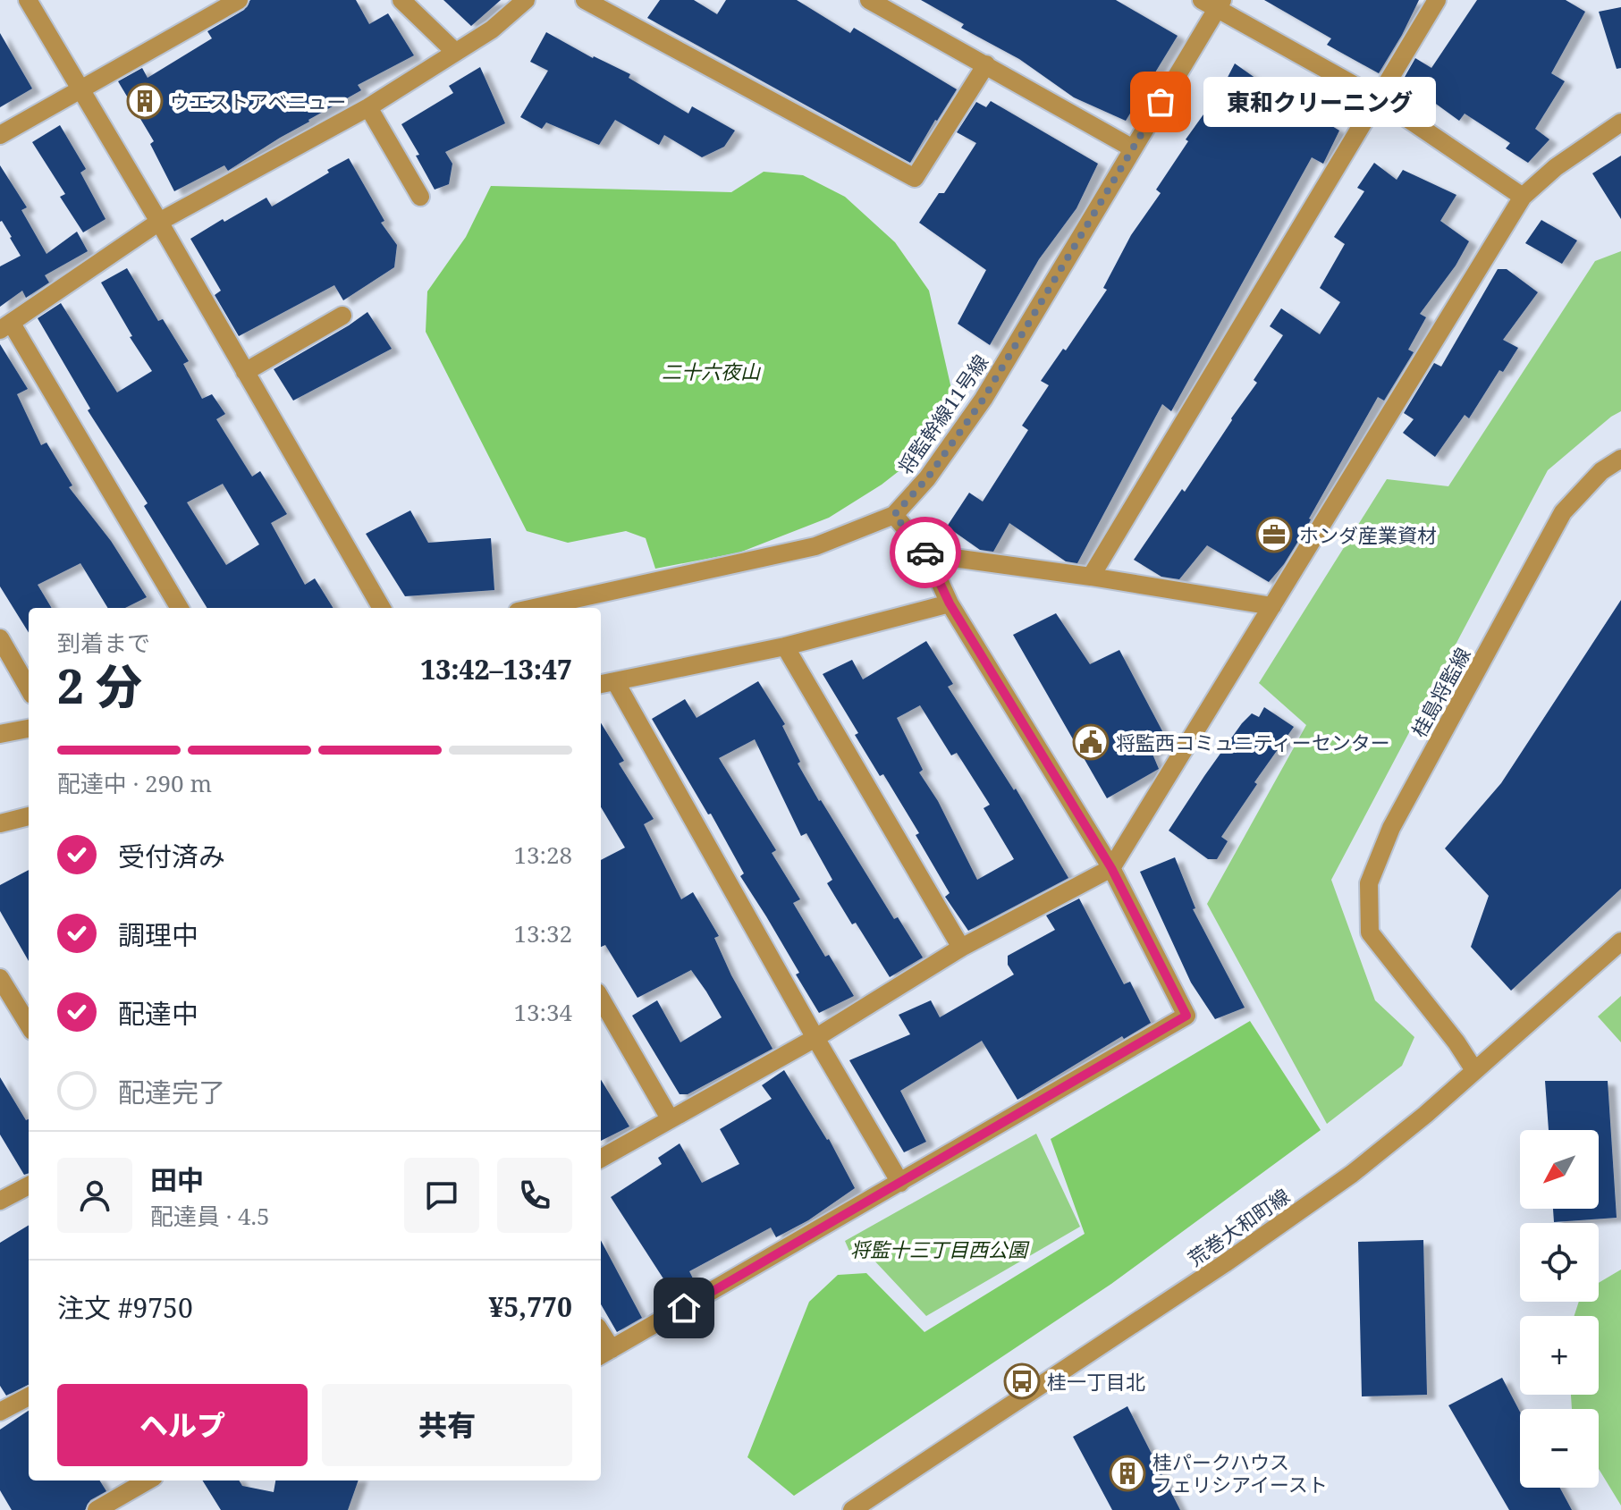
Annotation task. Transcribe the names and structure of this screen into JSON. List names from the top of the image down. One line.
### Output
{"streets":{"street":["将監幹線11号線","桂島将監線","荒巻大和町線"]},"crossings":[["桂島将監線","荒巻大和町線"]],"parks":["二十六夜山","将監十三丁目西公園"],"places":{"building":["ウエストアベニュー","桂パークハウス フェリシアイースト"],"other":["東和クリーニング"],"office":["ホンダ産業資材"],"public building":["将監西コミュニティーセンター"],"bus stop":["桂一丁目北"]},"north":"bottom left","page":{"bubble":"東和クリーニング","heading":["2 分","到着まで","13:42–13:47"],"panel":["田中","配達員 · 4.5","注文 #9750","¥5,770"],"bar":"配達中 · 290 m","list":[["受付済み","13:28"],["調理中","13:32"],["配達中","13:34"],"配達完了"],"map_buttons":["+","−"],"buttons":["ヘルプ","共有"]}}
